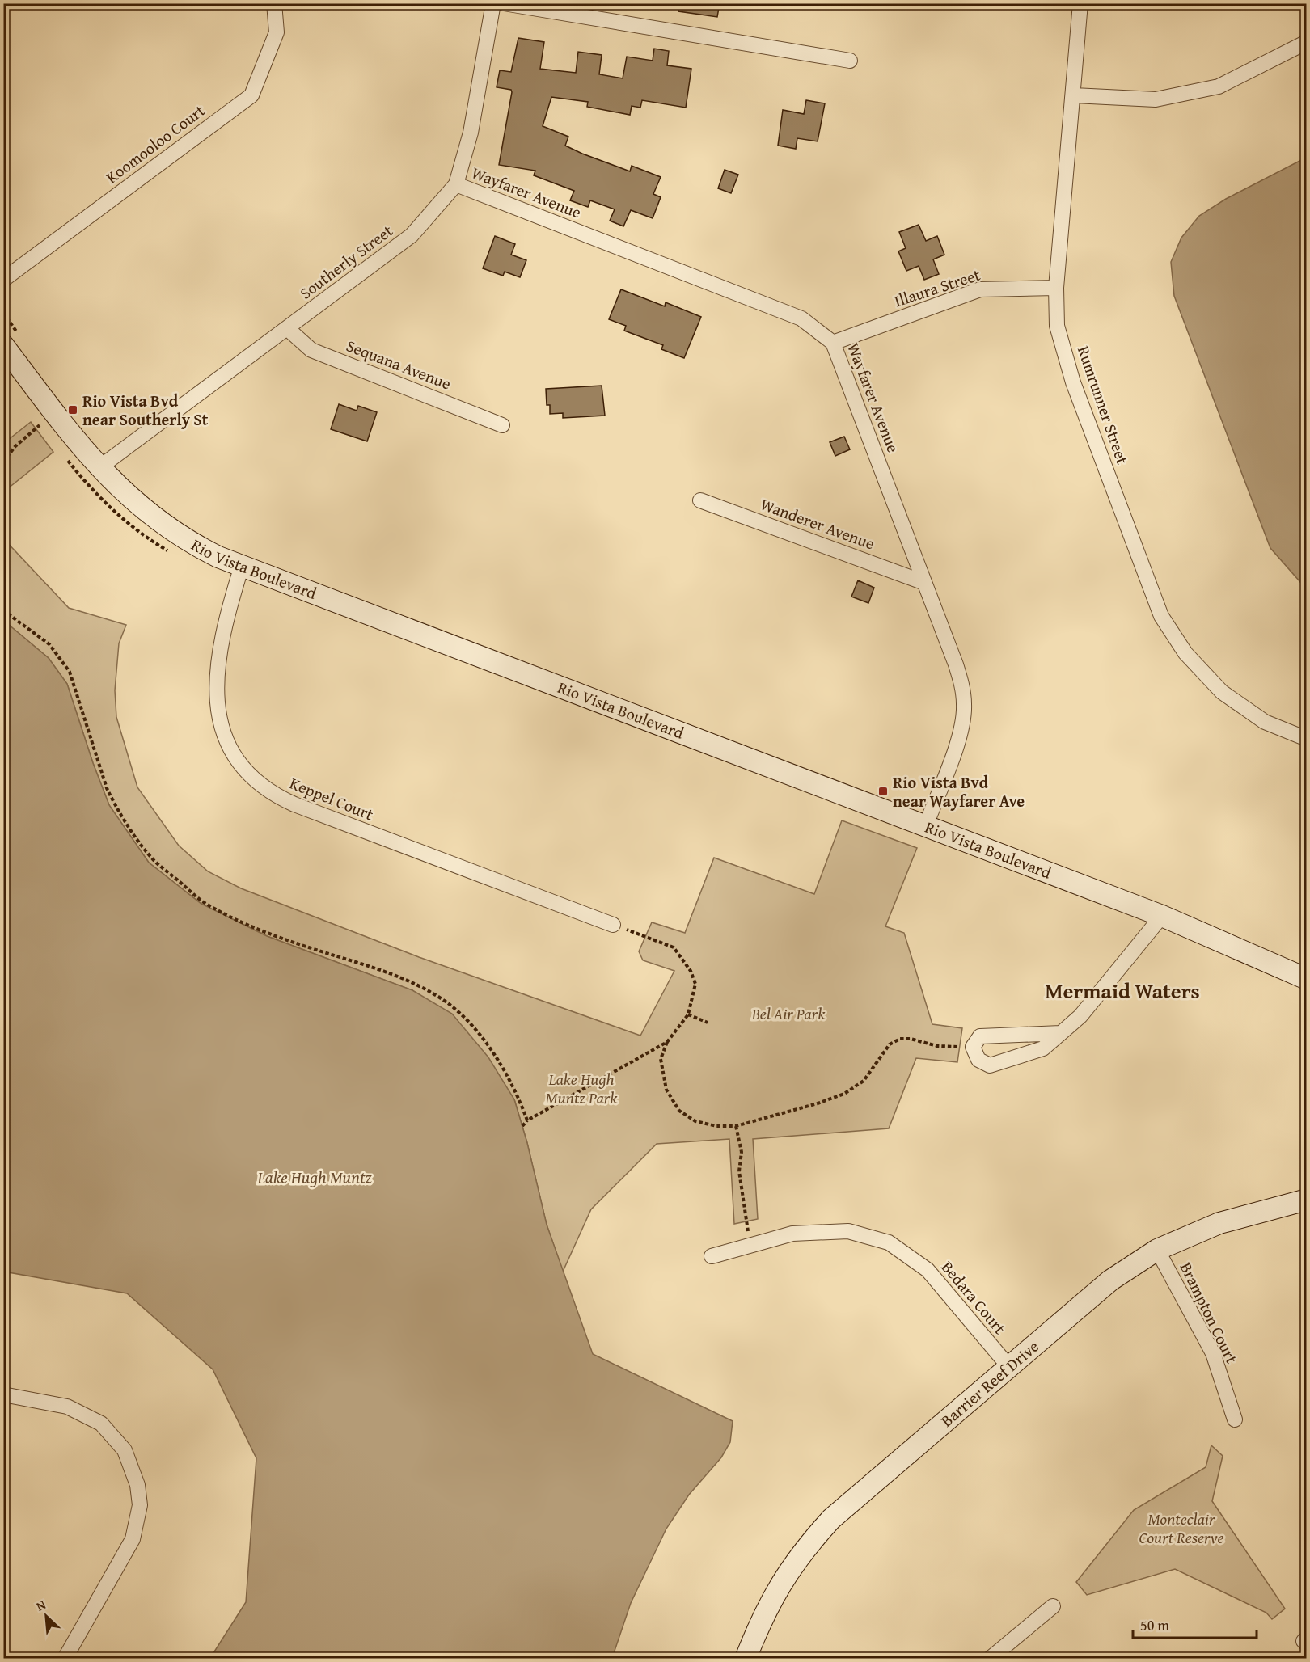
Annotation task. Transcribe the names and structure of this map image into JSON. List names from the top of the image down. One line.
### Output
{"streets":{"street":["Koomooloo Court","Wayfarer Avenue","Southerly Street","Illaura Street","Sequana Avenue","Rumrunner Street","Wanderer Avenue","Rio Vista Boulevard","Keppel Court","Bedara Court","Brampton Court","Barrier Reef Drive"]},"crossings":[["Wayfarer Avenue","Southerly Street"],["Wayfarer Avenue","Illaura Street"],["Wayfarer Avenue","Wanderer Avenue"],["Wayfarer Avenue","Rio Vista Boulevard"],["Southerly Street","Sequana Avenue"],["Southerly Street","Rio Vista Boulevard"],["Illaura Street","Rumrunner Street"],["Rio Vista Boulevard","Keppel Court"],["Bedara Court","Barrier Reef Drive"],["Brampton Court","Barrier Reef Drive"]],"districts":["Mermaid Waters"],"water":["Lake Hugh Muntz"],"parks":["Bel Air Park","Lake Hugh Muntz Park","Monteclair Court Reserve"],"places":{"transit":["Rio Vista Bvd near Southerly St","Rio Vista Bvd near Wayfarer Ave"]},"scale_bar":"50 m","north":"top left"}
